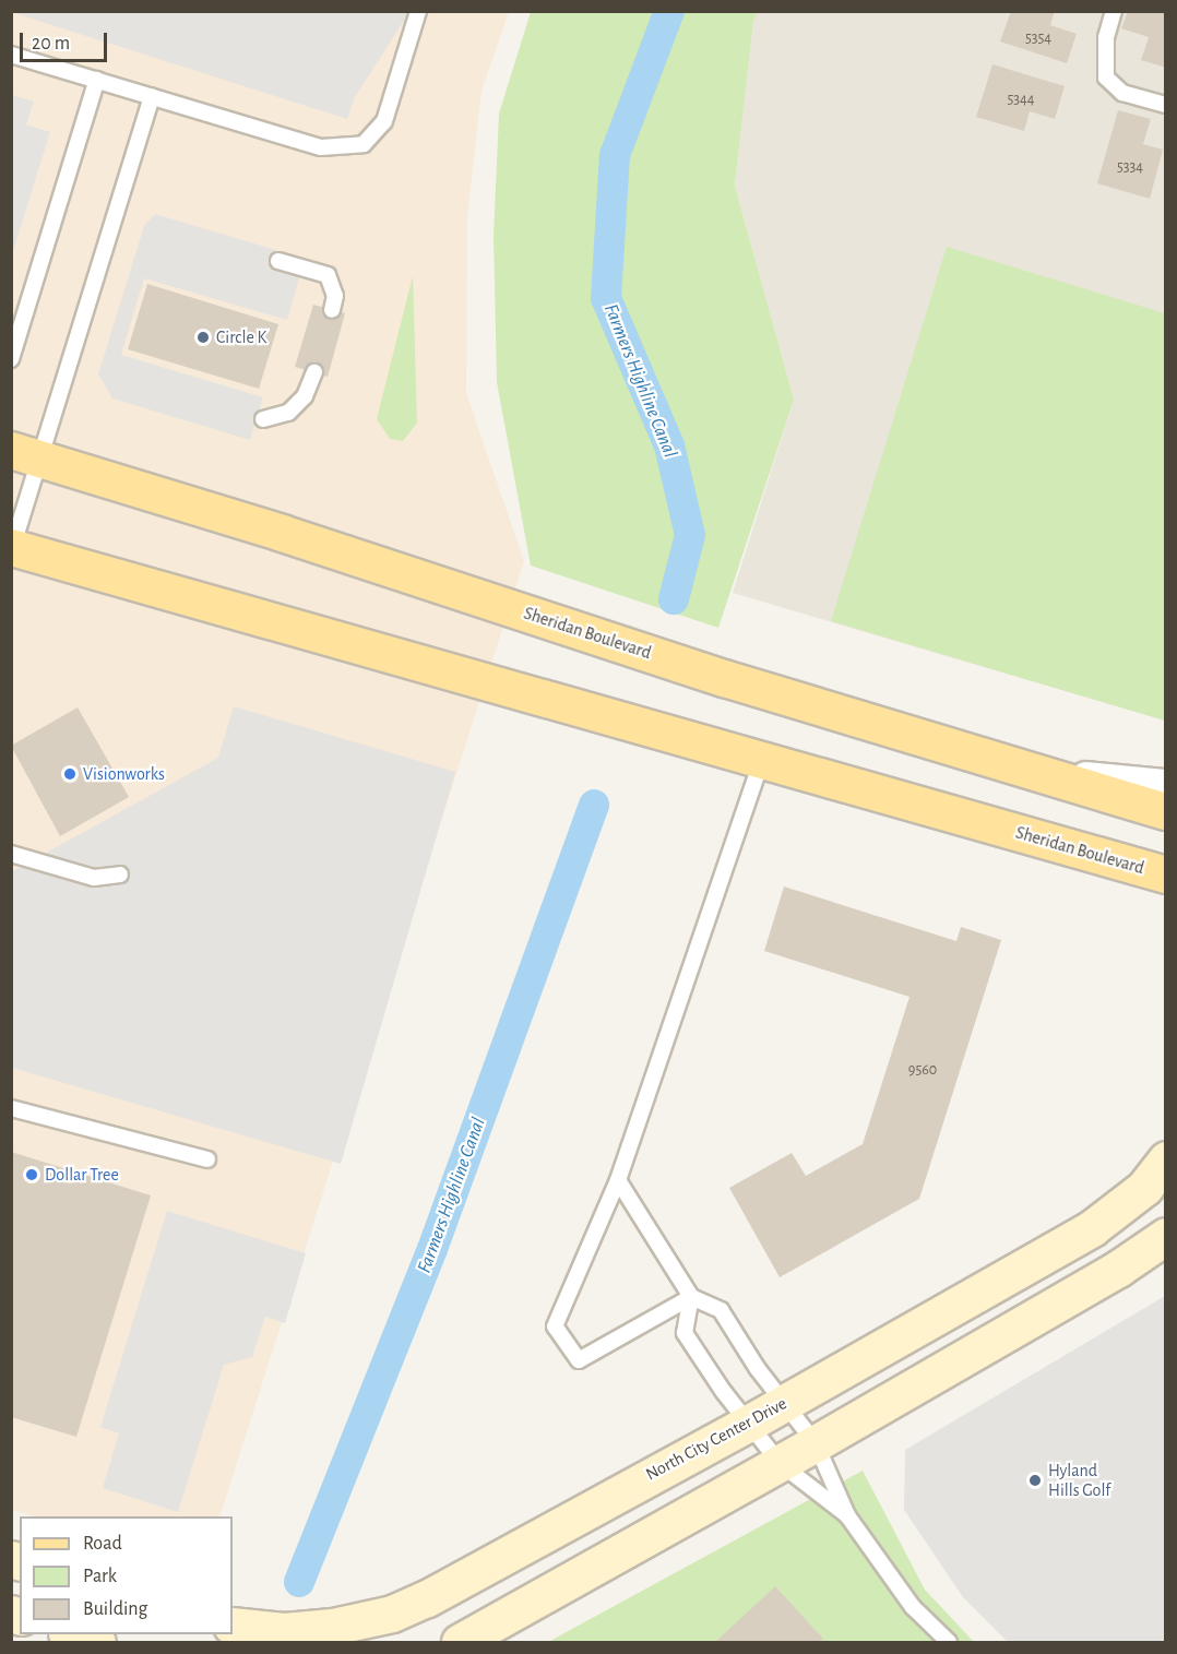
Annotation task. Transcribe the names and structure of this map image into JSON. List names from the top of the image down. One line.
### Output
{"streets":{"main road":["Sheridan Boulevard"],"street":["North City Center Drive"]},"water":["Farmers Highline Canal"],"places":["Circle K","Visionworks","Dollar Tree","Hyland Hills Golf"],"house_numbers":["5354","5344","5334","9560"],"legend":["Road","Park","Building"],"scale_bar":"20 m"}
